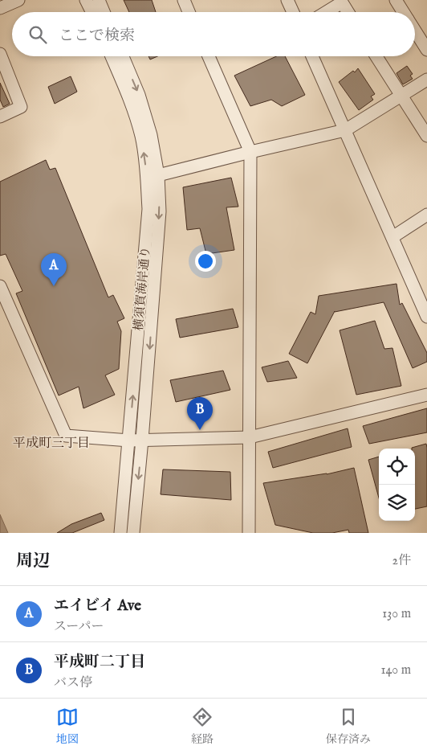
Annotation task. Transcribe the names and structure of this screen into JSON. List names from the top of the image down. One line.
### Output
{"streets":{"street":["横須賀海岸通り"]},"districts":["平成町三丁目"],"page":{"search":"ここで検索","pins":["A","B"],"heading":["周辺","2件"],"list":[{"mark":"A","name":"エイビイ Ave","note":"スーパー","value":"130 m"},{"mark":"B","name":"平成町二丁目","note":"バス停","value":"140 m"}],"nav":["地図","経路","保存済み"]}}
